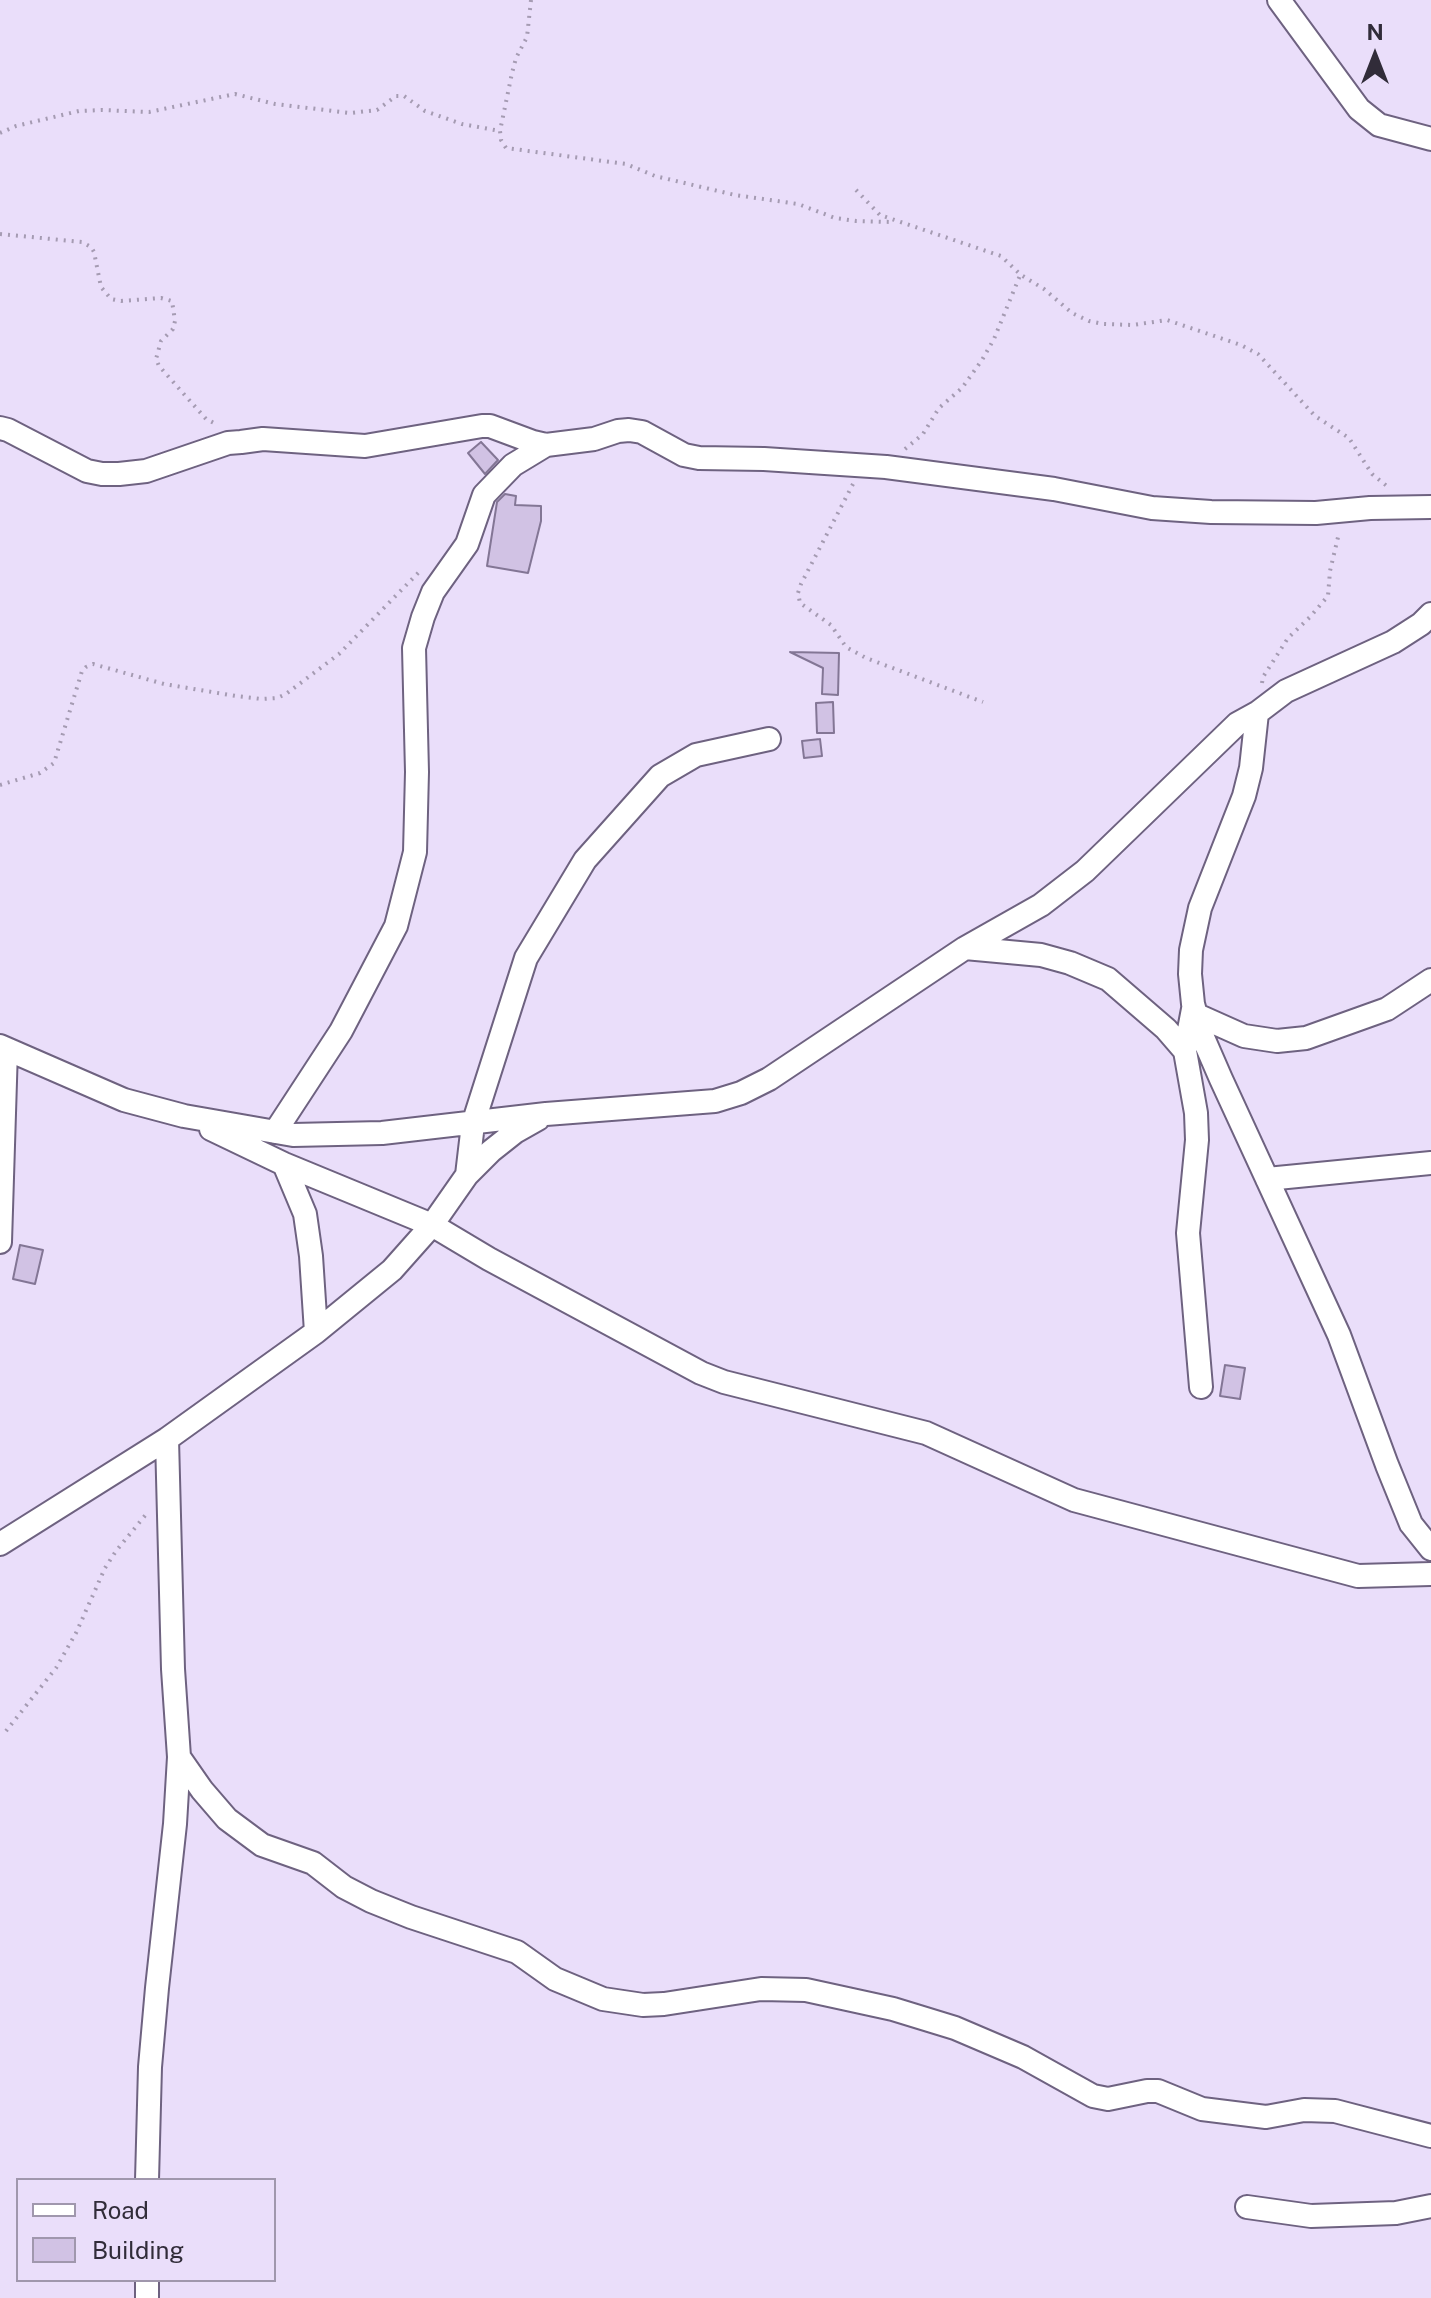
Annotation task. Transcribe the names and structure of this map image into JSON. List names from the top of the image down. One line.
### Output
{"legend":["Road","Building"],"north":"top"}
